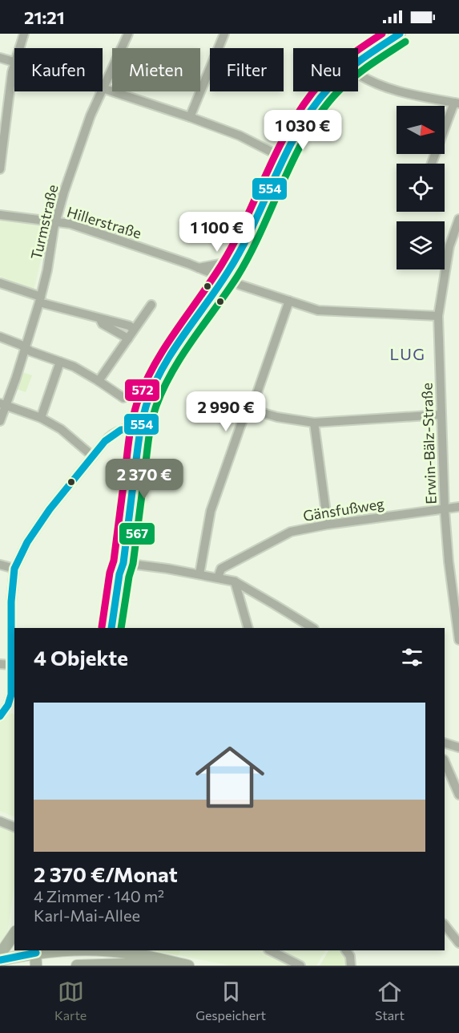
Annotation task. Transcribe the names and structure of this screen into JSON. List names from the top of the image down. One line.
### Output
{"streets":{"street":["Turmstraße","Hillerstraße","Erwin-Bälz-Straße","Gänsfußweg"]},"crossings":[["Turmstraße","Hillerstraße"],["Hillerstraße","Erwin-Bälz-Straße"],["Erwin-Bälz-Straße","Gänsfußweg"]],"districts":["LUG"],"lines":["transit line 554","transit line 572","transit line 567"],"north":"right","page":{"status":"21:21","chip":["Kaufen","Mieten","Filter","Neu"],"price":["1 030 €","1 100 €","2 990 €","2 370 €"],"heading":"4 Objekte","list":[{"name":"2 370 €/Monat","note":"4 Zimmer · 140 m² · Karl-Mai-Allee"}],"tabs":["Karte","Gespeichert","Start"]}}
